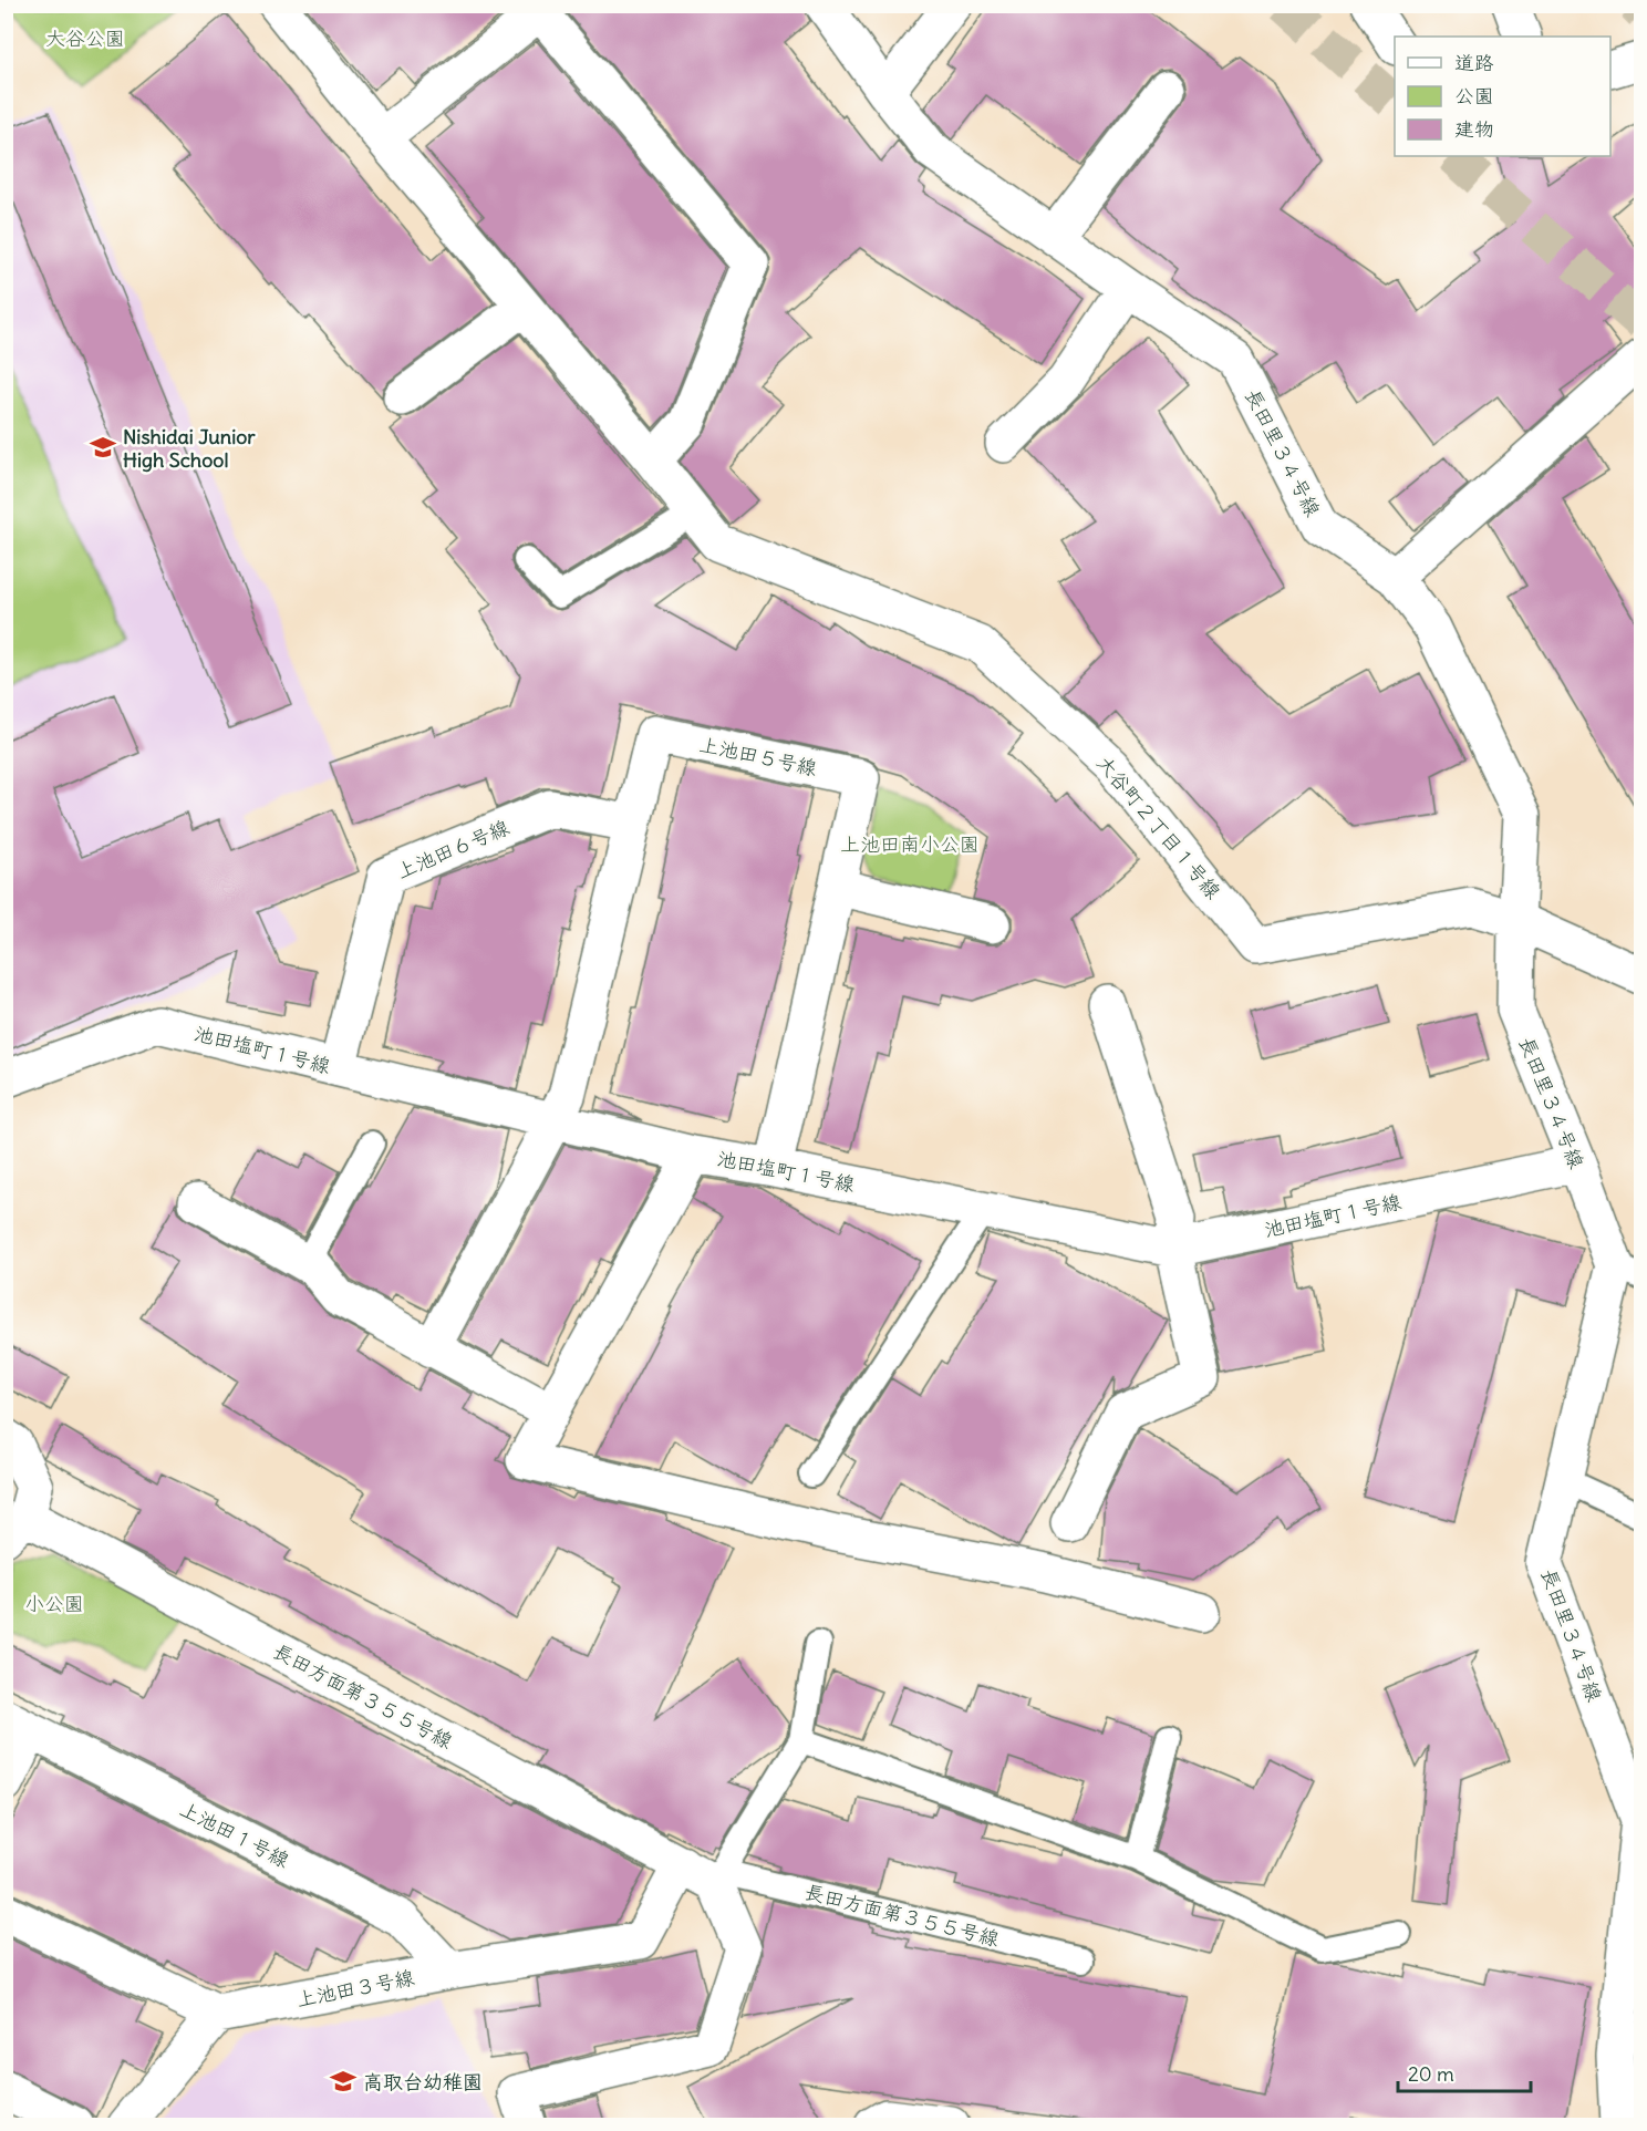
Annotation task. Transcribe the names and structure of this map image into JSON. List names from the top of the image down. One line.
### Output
{"streets":{"street":["長田里３４号線","上池田５号線","大谷町２丁目１号線","上池田６号線","池田塩町１号線","長田方面第３５５号線","上池田１号線","上池田３号線"]},"crossings":[["長田里３４号線","大谷町２丁目１号線"],["長田里３４号線","池田塩町１号線"],["上池田５号線","上池田６号線"],["上池田５号線","池田塩町１号線"],["上池田６号線","池田塩町１号線"],["長田方面第３５５号線","上池田３号線"],["上池田１号線","上池田３号線"]],"parks":["大谷公園","上池田南小公園","小公園"],"places":{"school or university":["Nishidai Junior High School","高取台幼稚園"]},"legend":["道路","公園","建物"],"scale_bar":"20 m"}
